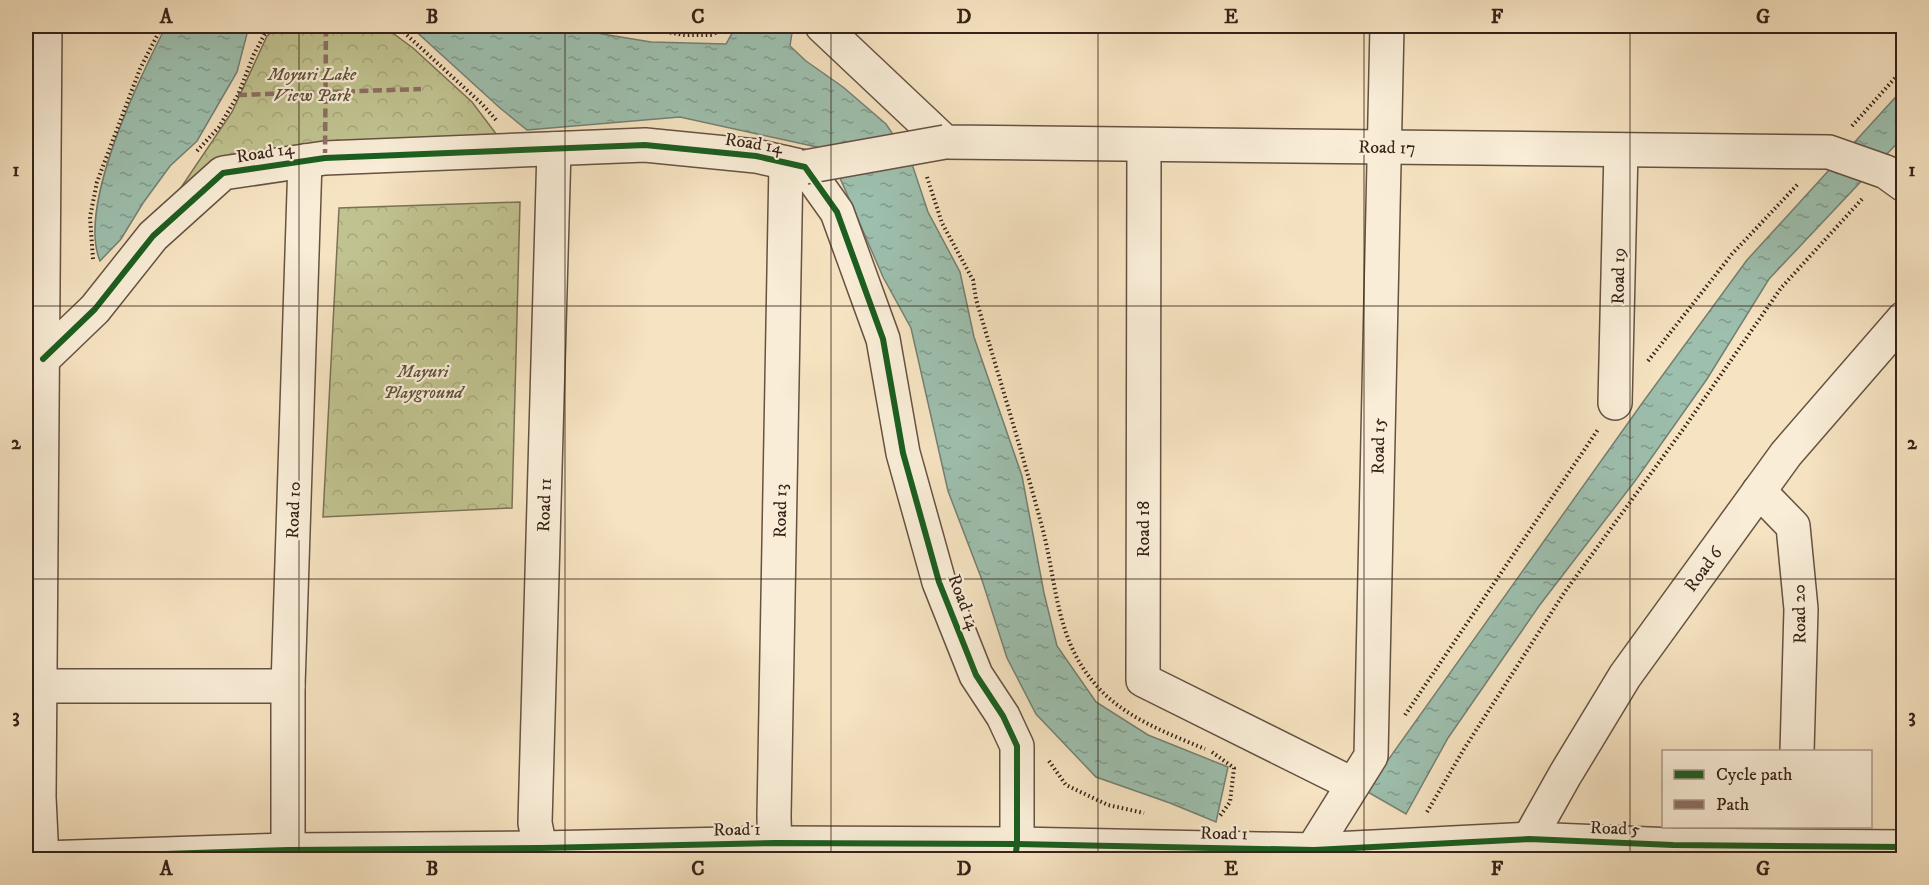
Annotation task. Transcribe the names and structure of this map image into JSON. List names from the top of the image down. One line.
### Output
{"streets":{"street":["Road 14","Road 17","Road 19","Road 15","Road 11","Road 10","Road 13","Road 18","Road 6","Road 20","Road 5","Road 1"]},"crossings":[["Road 14","Road 17"],["Road 14","Road 11"],["Road 14","Road 10"],["Road 14","Road 13"],["Road 14","Road 1"],["Road 17","Road 19"],["Road 17","Road 15"],["Road 17","Road 13"],["Road 17","Road 18"],["Road 15","Road 18"],["Road 15","Road 1"],["Road 11","Road 1"],["Road 10","Road 1"],["Road 13","Road 1"],["Road 6","Road 20"],["Road 6","Road 5"],["Road 5","Road 1"]],"parks":["Moyuri Lake View Park","Mayuri Playground"],"legend":["Cycle path","Path"],"grid":{"columns":["A","B","C","D","E","F","G"],"rows":["1","2","3"]}}
